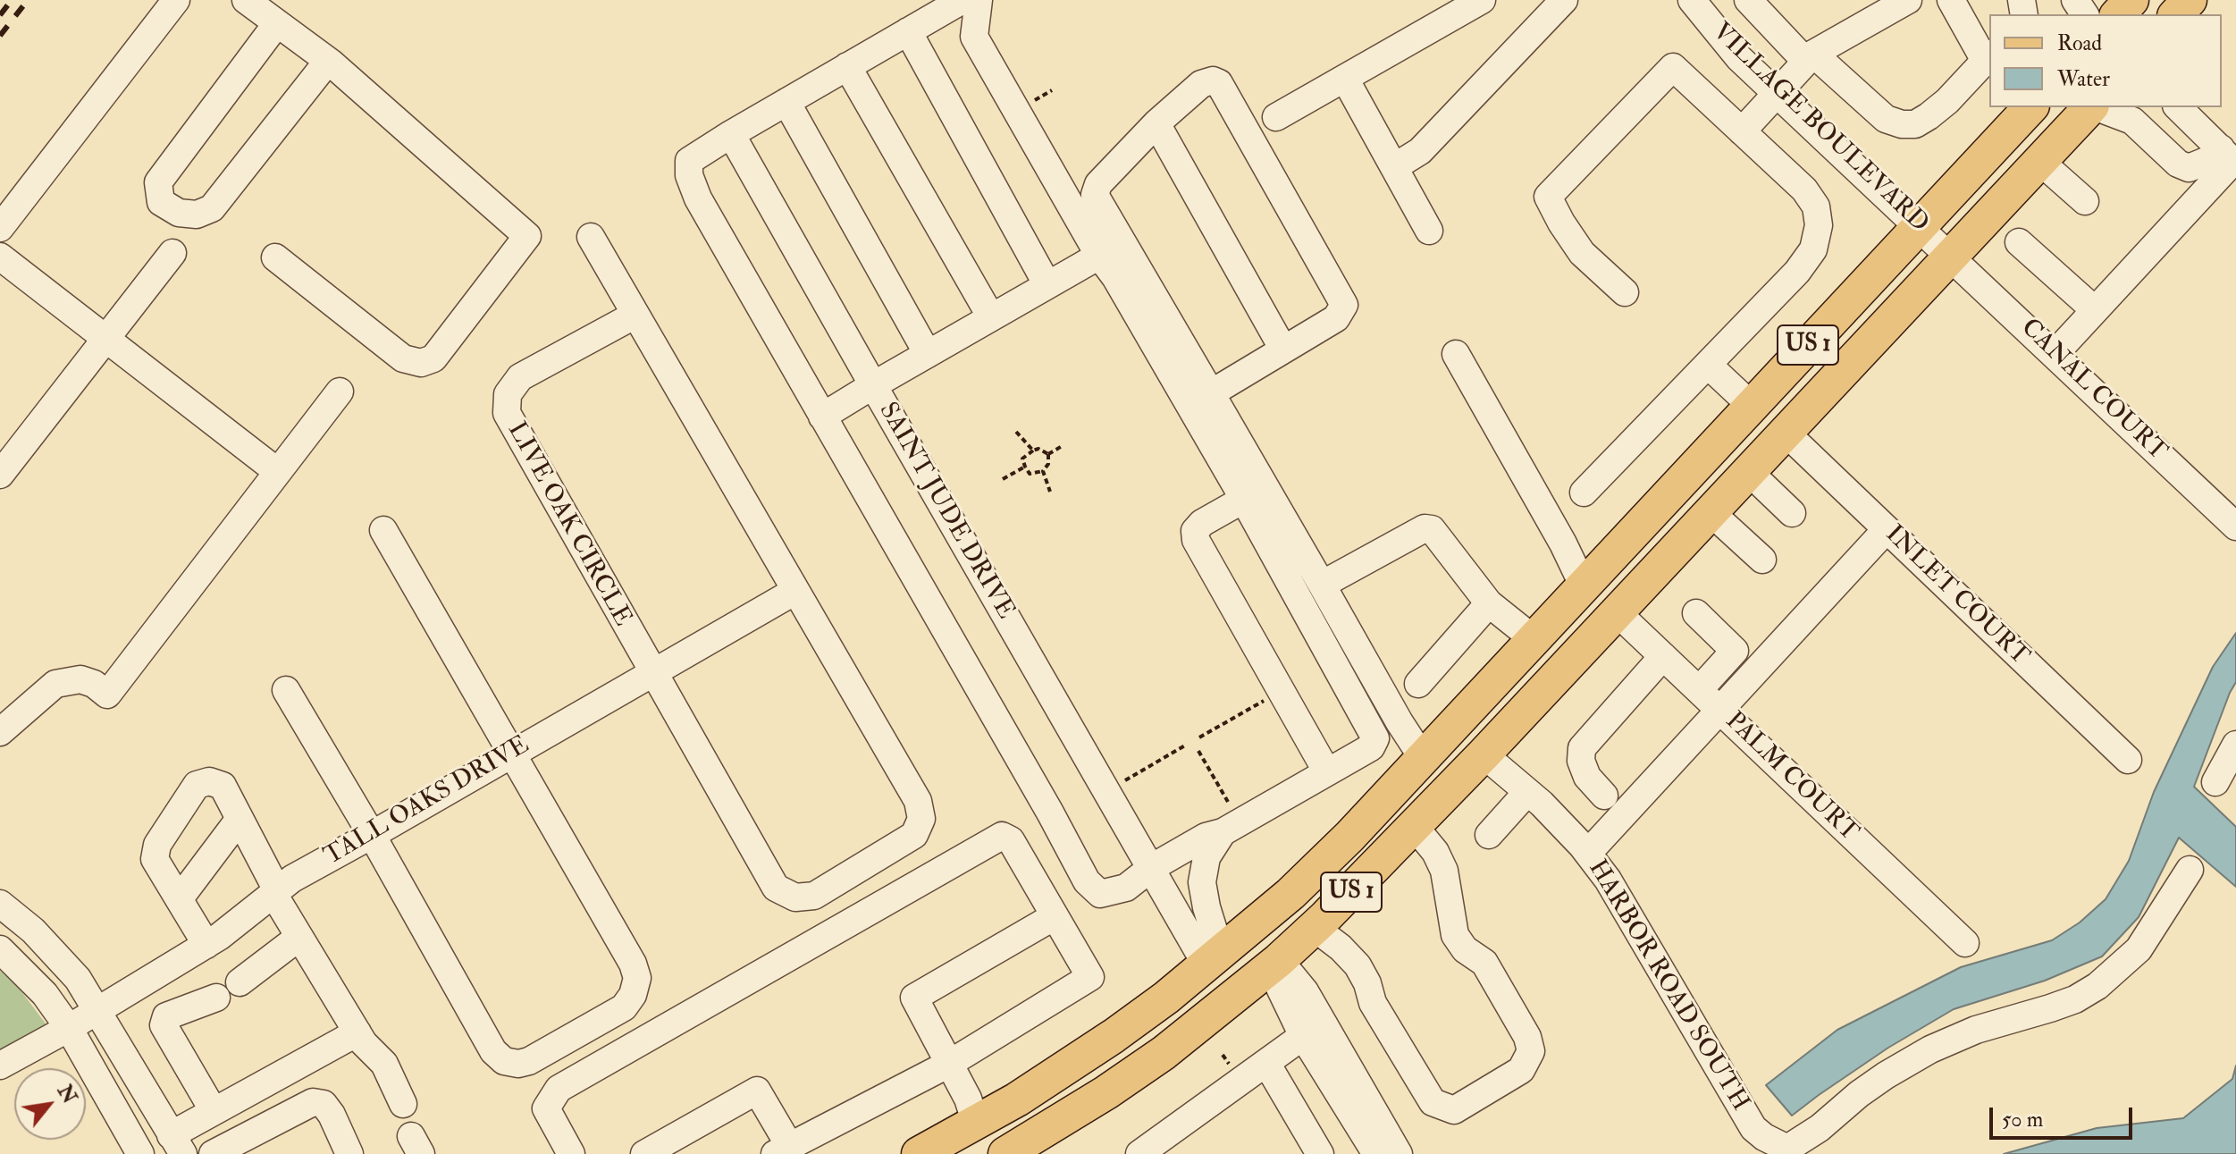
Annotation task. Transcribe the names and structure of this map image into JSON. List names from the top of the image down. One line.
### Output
{"streets":{"main road":["US 1"],"street":["VILLAGE BOULEVARD","CANAL COURT","SAINT JUDE DRIVE","LIVE OAK CIRCLE","INLET COURT","PALM COURT","TALL OAKS DRIVE","HARBOR ROAD SOUTH"]},"crossings":[["VILLAGE BOULEVARD","US 1"],["VILLAGE BOULEVARD","CANAL COURT"],["US 1","CANAL COURT"],["US 1","SAINT JUDE DRIVE"],["US 1","INLET COURT"],["US 1","PALM COURT"],["US 1","HARBOR ROAD SOUTH"],["LIVE OAK CIRCLE","TALL OAKS DRIVE"]],"legend":["Road","Water"],"scale_bar":"50 m","north":"top right"}
